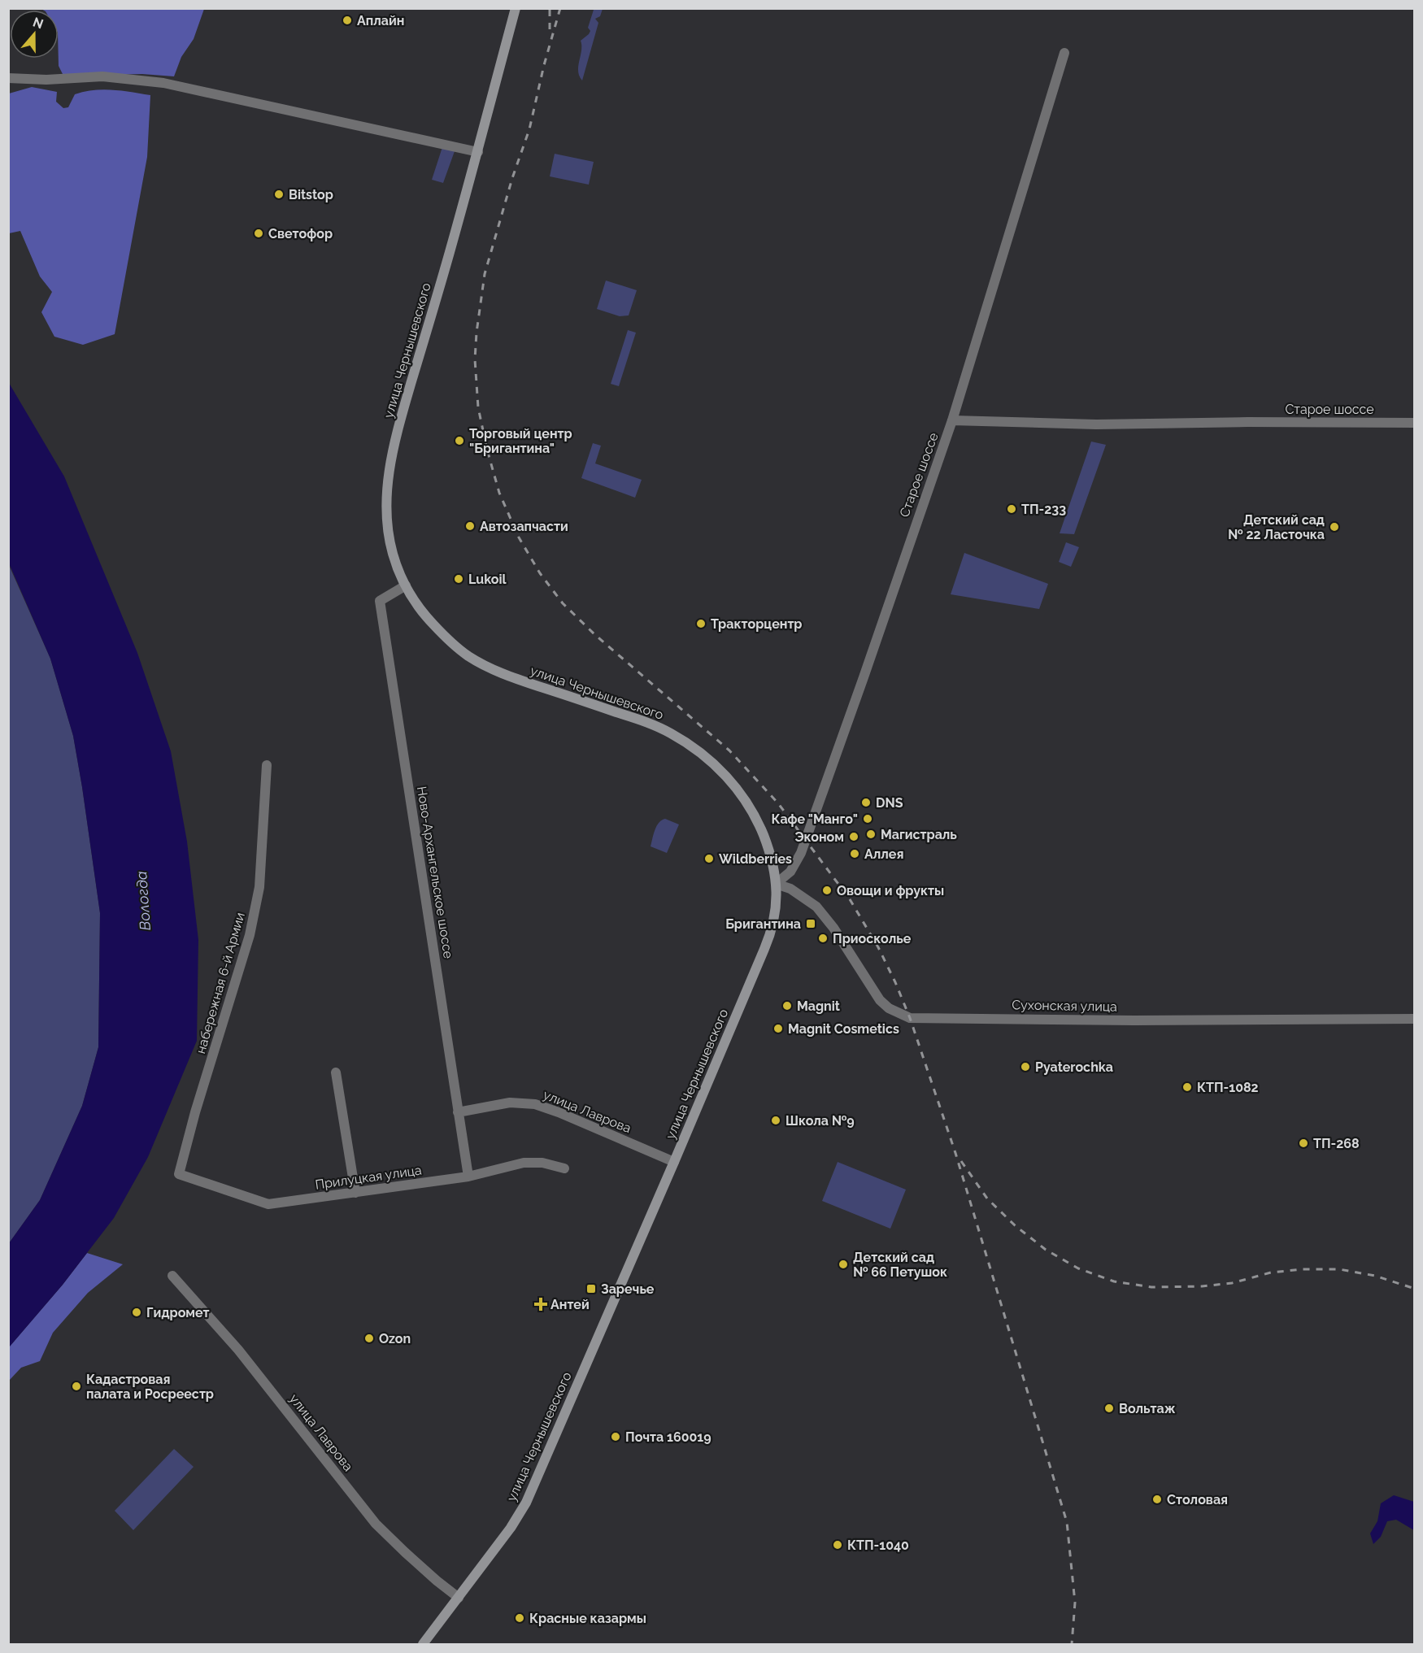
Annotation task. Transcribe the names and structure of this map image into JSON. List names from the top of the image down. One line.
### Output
{"streets":{"main road":["улица Чернышевского"],"street":["Старое шоссе","Ново-Архангельское шоссе","набережная 6-й Армии","Сухонская улица","улица Лаврова","Прилуцкая улица"]},"crossings":[["улица Чернышевского","Старое шоссе"],["улица Чернышевского","Ново-Архангельское шоссе"],["улица Чернышевского","Сухонская улица"],["улица Чернышевского","улица Лаврова"],["Старое шоссе","Сухонская улица"],["Ново-Архангельское шоссе","улица Лаврова"],["Ново-Архангельское шоссе","Прилуцкая улица"],["набережная 6-й Армии","Прилуцкая улица"]],"water":["Вологда"],"places":{"other":["Аплайн","Bitstop","Светофор","Торговый центр \"Бригантина\"","ТП-233","Автозапчасти","Детский сад № 22 Ласточка","Lukoil","Тракторцентр","DNS","Кафе \"Манго\"","Магистраль","Эконом","Аллея","Wildberries","Овощи и фрукты","Приосколье","Magnit","Magnit Cosmetics","Pyaterochka","КТП-1082","Школа №9","ТП-268","Детский сад № 66 Петушок","Гидромет","Ozon","Кадастровая палата и Росреестр","Вольтаж","Почта 160019","Столовая","КТП-1040","Красные казармы"],"transit":["Бригантина","Заречье"],"health":["Антей"]},"north":"top"}
